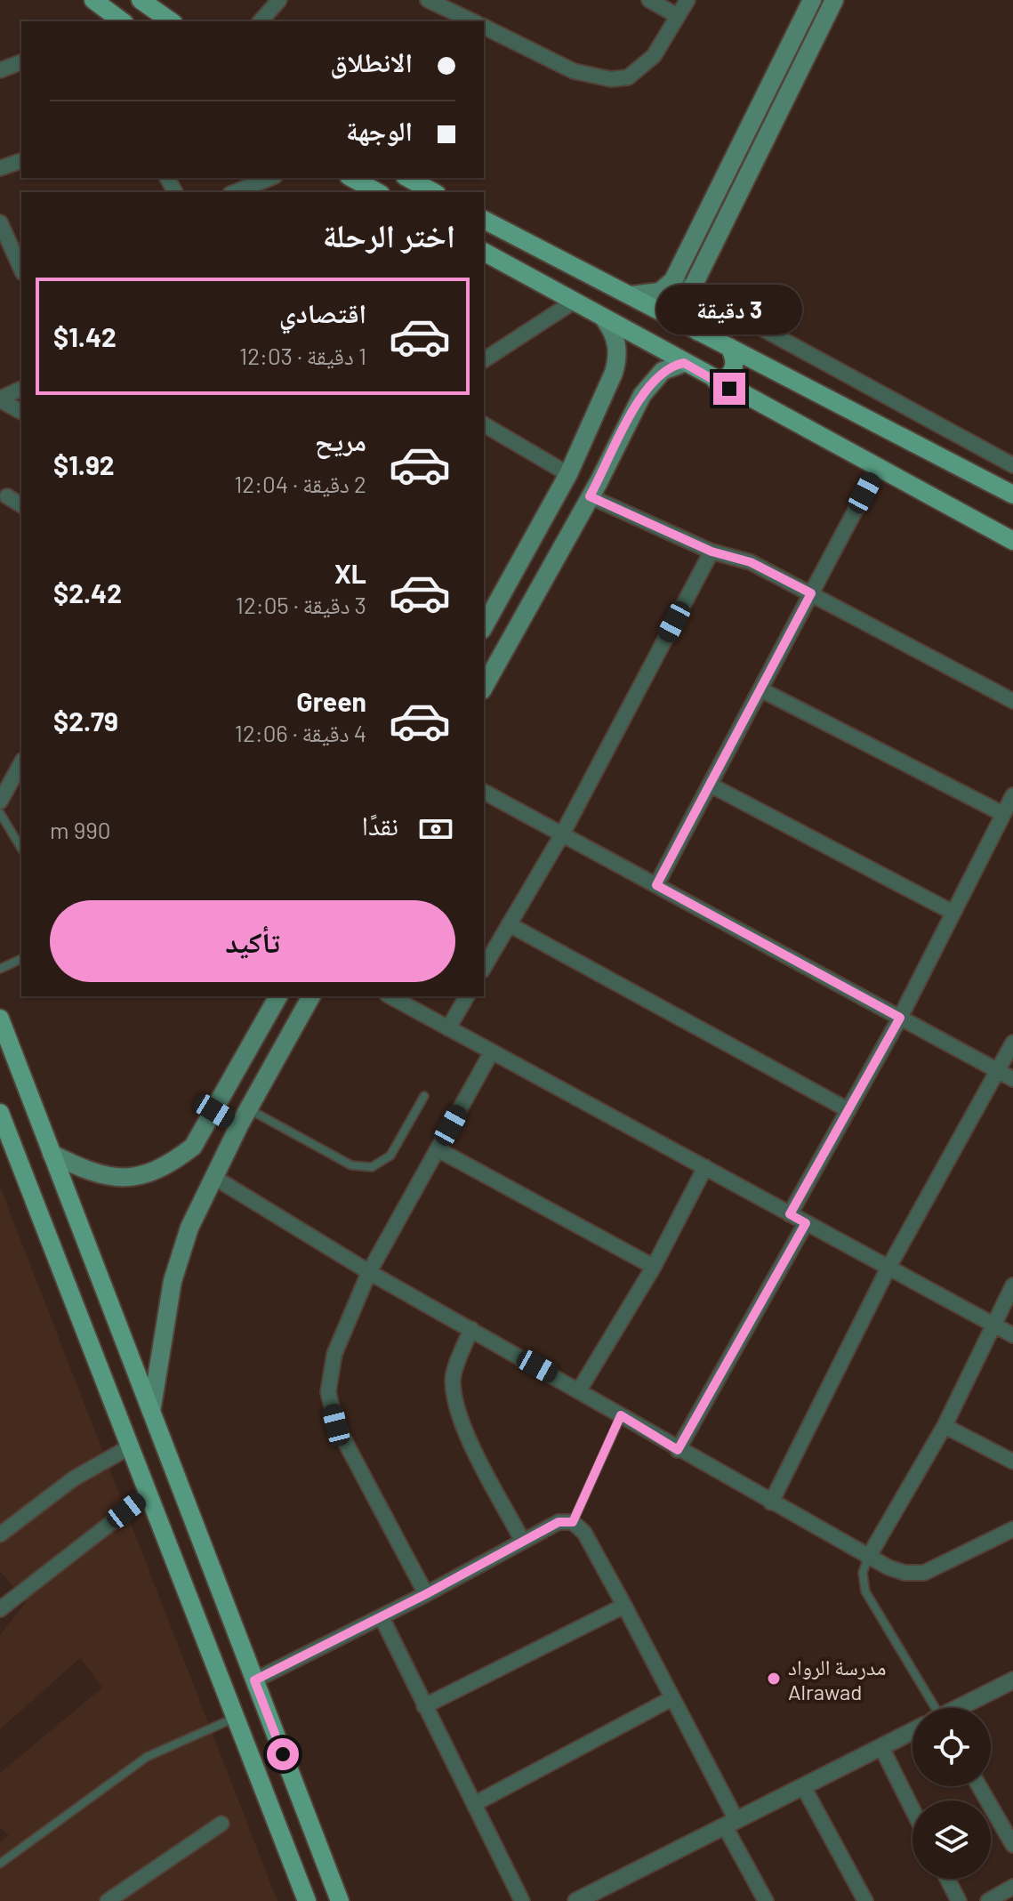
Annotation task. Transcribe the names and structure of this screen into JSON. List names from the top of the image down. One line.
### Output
{"places":["مدرسة الرواد Alrawad"],"page":{"banner":["الانطلاق","الوجهة"],"heading":"اختر الرحلة","list":[{"name":"اقتصادي","note":"1 دقيقة · 12:03","value":"$1.42"},{"name":"مريح","note":"2 دقيقة · 12:04","value":"$1.92"},{"name":"XL","note":"3 دقيقة · 12:05","value":"$2.42"},{"name":"Green","note":"4 دقيقة · 12:06","value":"$2.79"}],"bubble":"3 دقيقة","pay":["نقدًا","990 m"],"buttons":"تأكيد"}}
